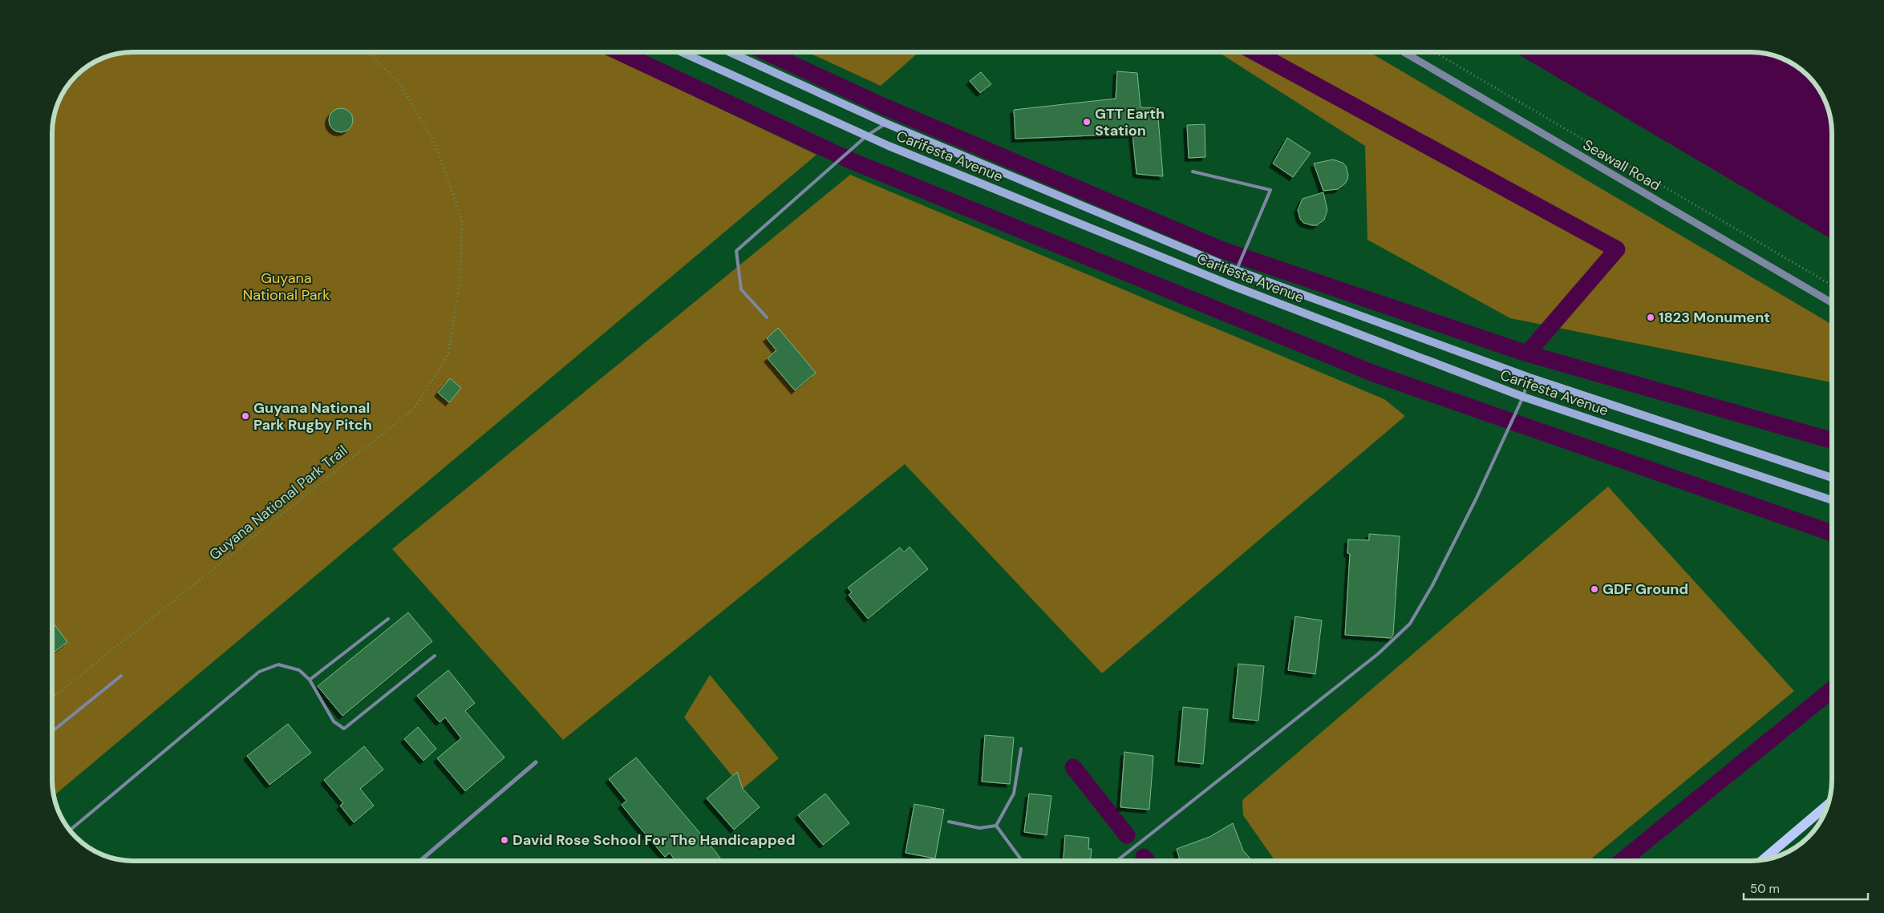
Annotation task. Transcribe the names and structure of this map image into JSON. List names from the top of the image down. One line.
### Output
{"streets":{"main road":["Carifesta Avenue"],"street":["Seawall Road"],"path":["Guyana National Park Trail"]},"parks":["Guyana National Park"],"places":["GTT Earth Station","1823 Monument","Guyana National Park Rugby Pitch","GDF Ground","David Rose School For The Handicapped"],"scale_bar":"50 m"}
